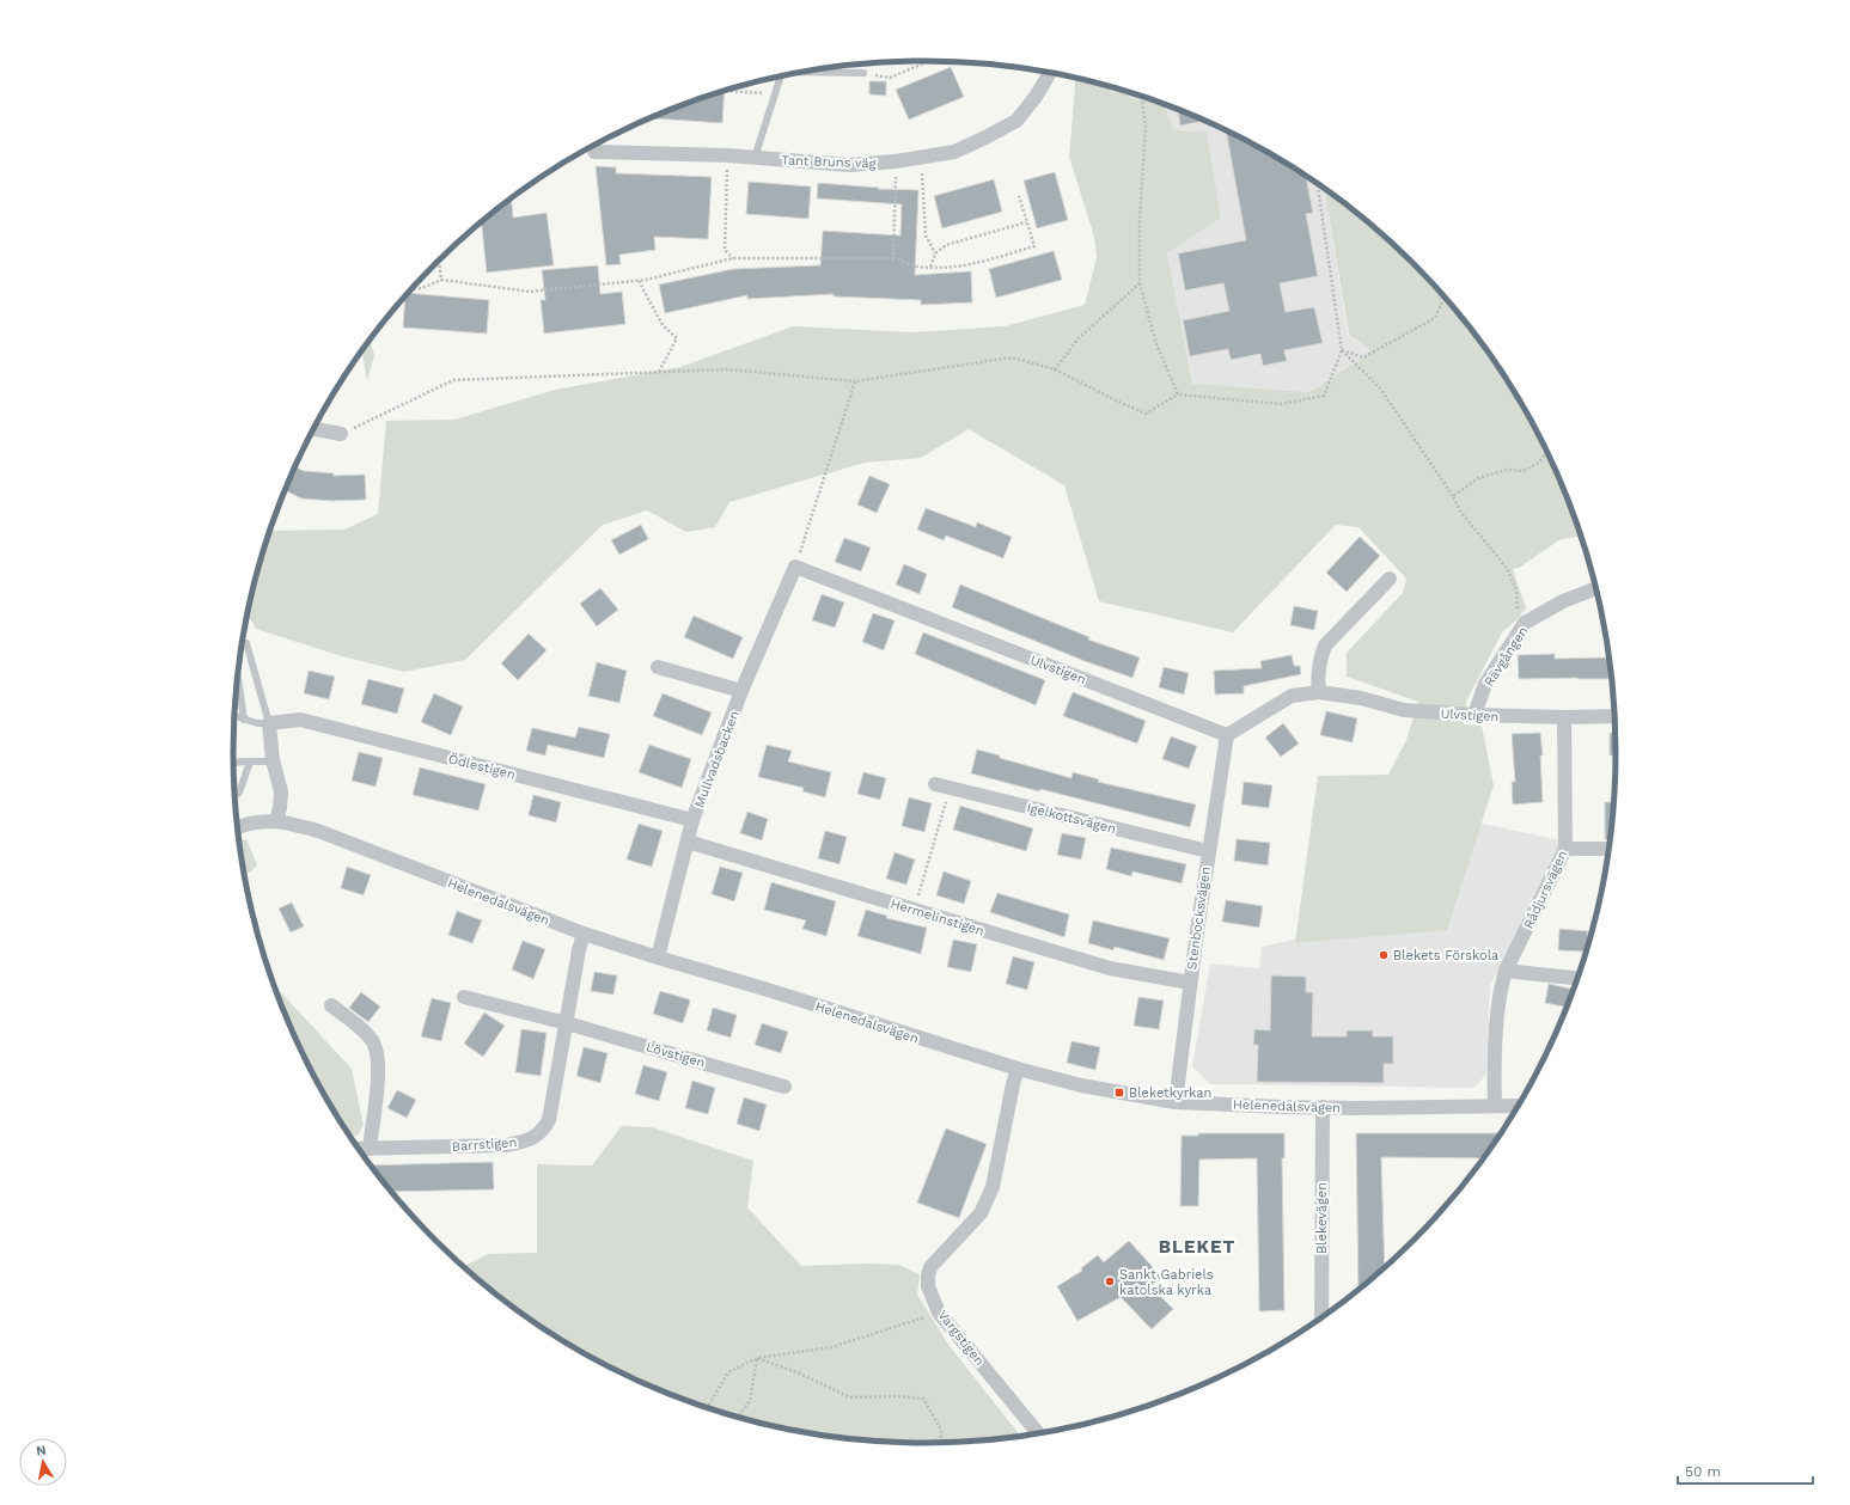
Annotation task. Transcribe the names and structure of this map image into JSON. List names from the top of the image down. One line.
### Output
{"streets":{"street":["Tant Bruns väg","Rävgången","Ulvstigen","Mullvadsbacken","Ödlestigen","Igelkottsvägen","Rådjursvägen","Helenedalsvägen","Hermelinstigen","Stenbocksvägen","Lövstigen","Barrstigen","Blekevägen","Vargstigen"]},"crossings":[["Rävgången","Ulvstigen"],["Ulvstigen","Mullvadsbacken"],["Ulvstigen","Rådjursvägen"],["Ulvstigen","Stenbocksvägen"],["Mullvadsbacken","Ödlestigen"],["Mullvadsbacken","Helenedalsvägen"],["Mullvadsbacken","Hermelinstigen"],["Igelkottsvägen","Stenbocksvägen"],["Helenedalsvägen","Stenbocksvägen"],["Helenedalsvägen","Barrstigen"],["Helenedalsvägen","Blekevägen"],["Helenedalsvägen","Vargstigen"],["Hermelinstigen","Stenbocksvägen"],["Lövstigen","Barrstigen"]],"districts":["BLEKET"],"places":{"other":["Blekets Förskola","Sankt Gabriels katolska kyrka"],"transit":["Bleketkyrkan"]},"scale_bar":"50 m","north":"top"}
